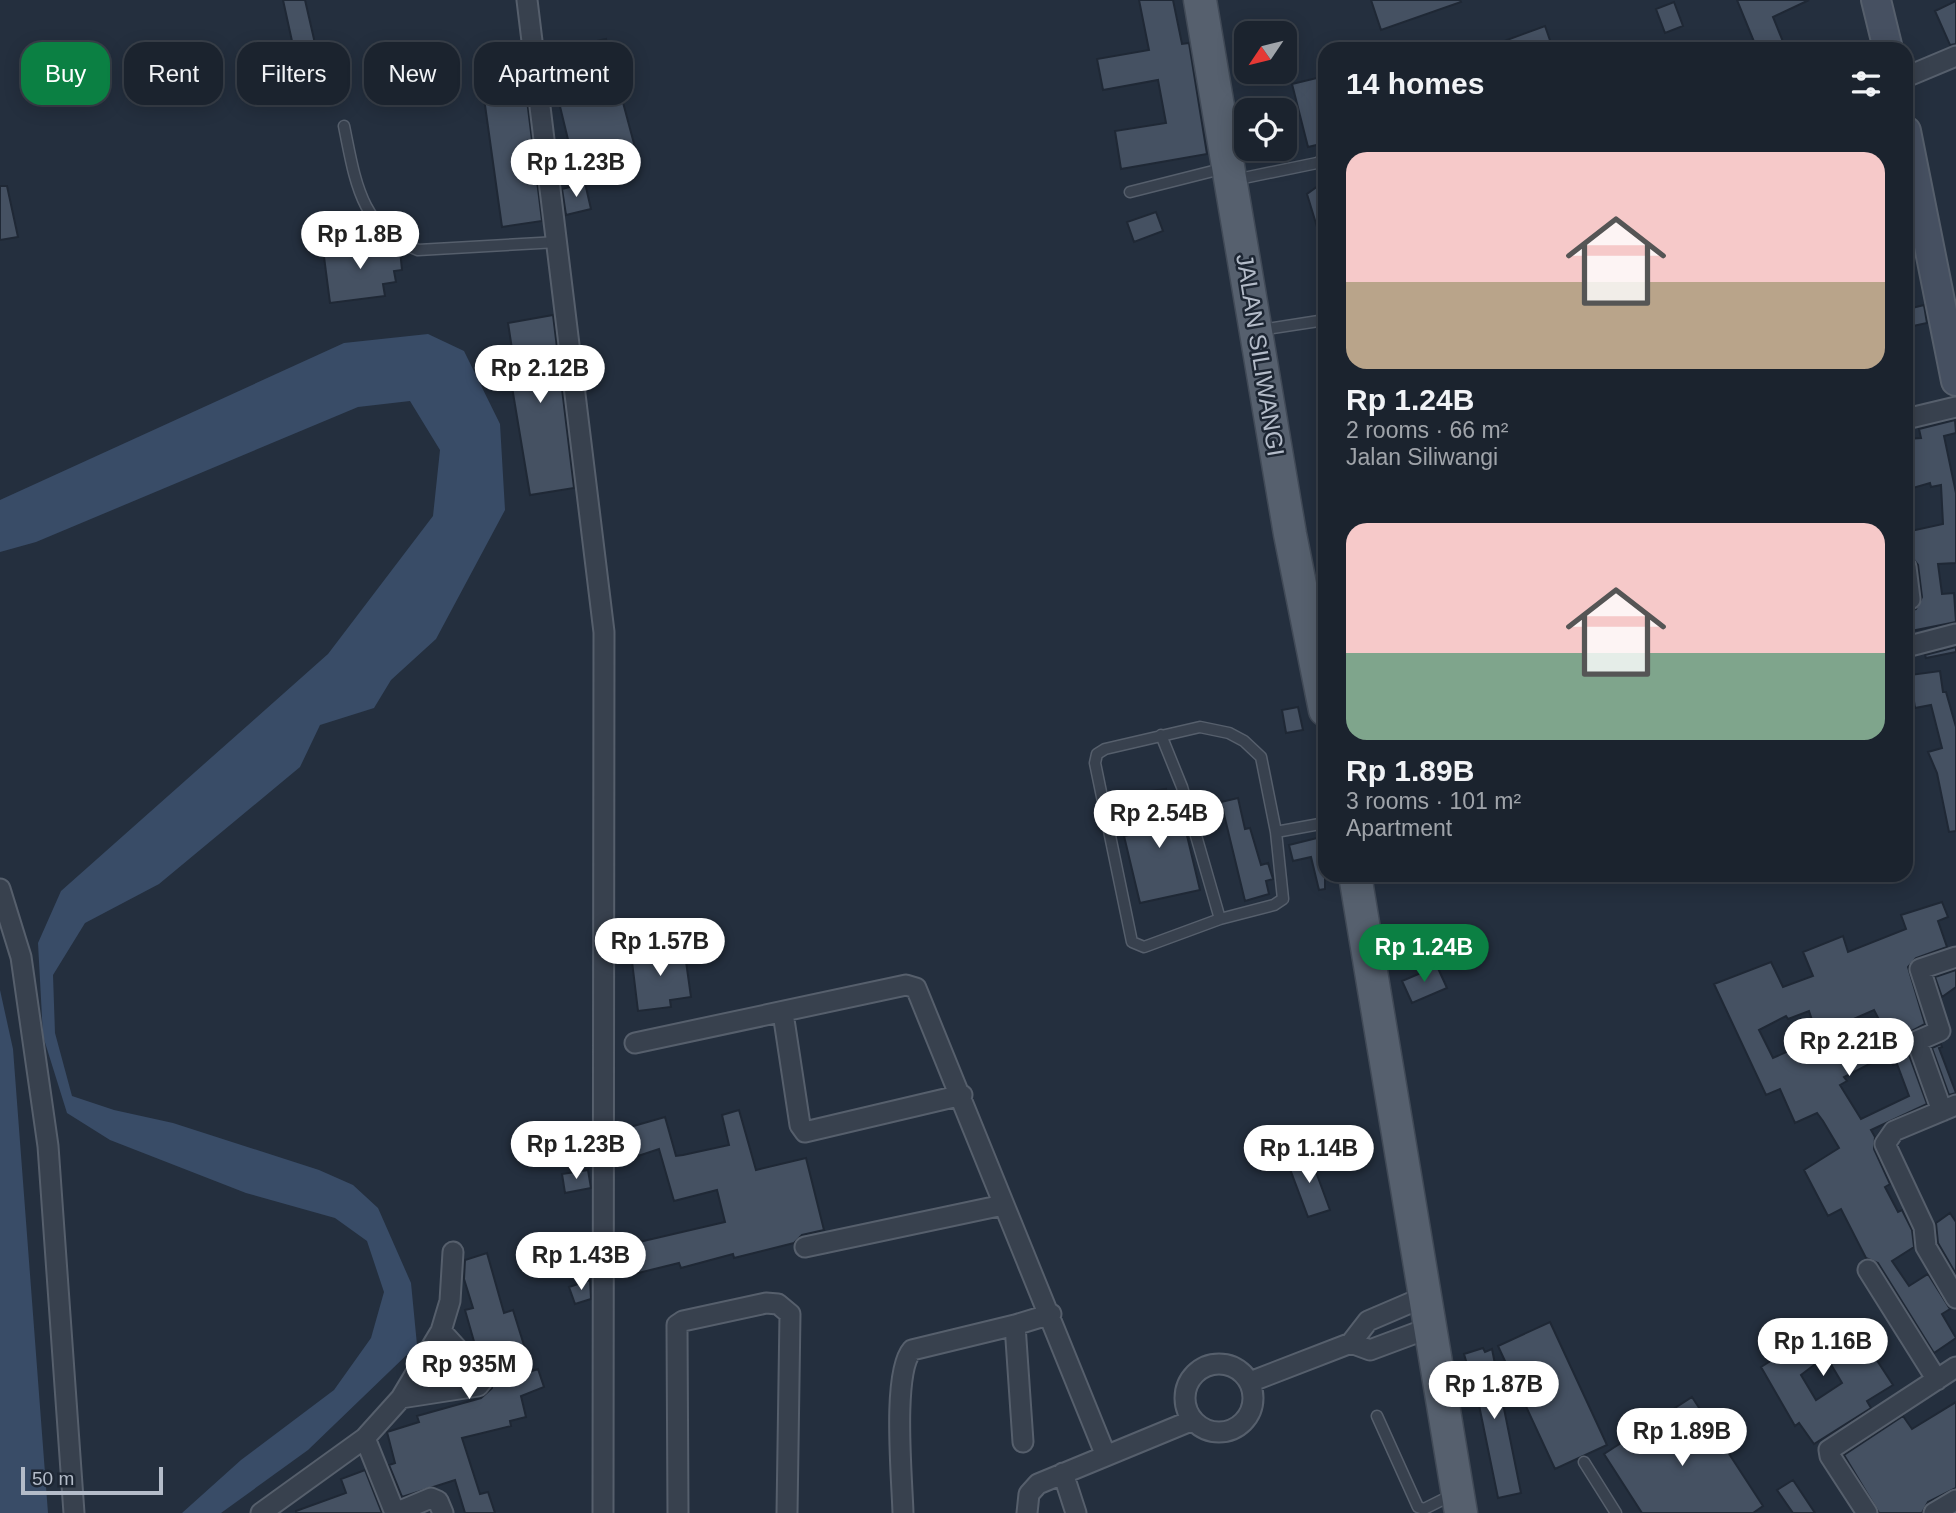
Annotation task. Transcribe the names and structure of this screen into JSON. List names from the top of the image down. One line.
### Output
{"streets":{"main road":["JALAN SILIWANGI"]},"scale_bar":"50 m","north":"bottom left","page":{"chip":["Buy","Rent","Filters","New","Apartment"],"heading":"14 homes","list":[{"name":"Rp 1.24B","note":"2 rooms · 66 m² · Jalan Siliwangi"},{"name":"Rp 1.89B","note":"3 rooms · 101 m² · Apartment"}],"price":["Rp 1.23B","Rp 1.8B","Rp 2.12B","Rp 2.54B","Rp 1.57B","Rp 1.24B","Rp 2.21B","Rp 1.23B","Rp 1.14B","Rp 1.43B","Rp 1.16B","Rp 935M","Rp 1.87B","Rp 1.89B"],"scale":"50 m"}}
